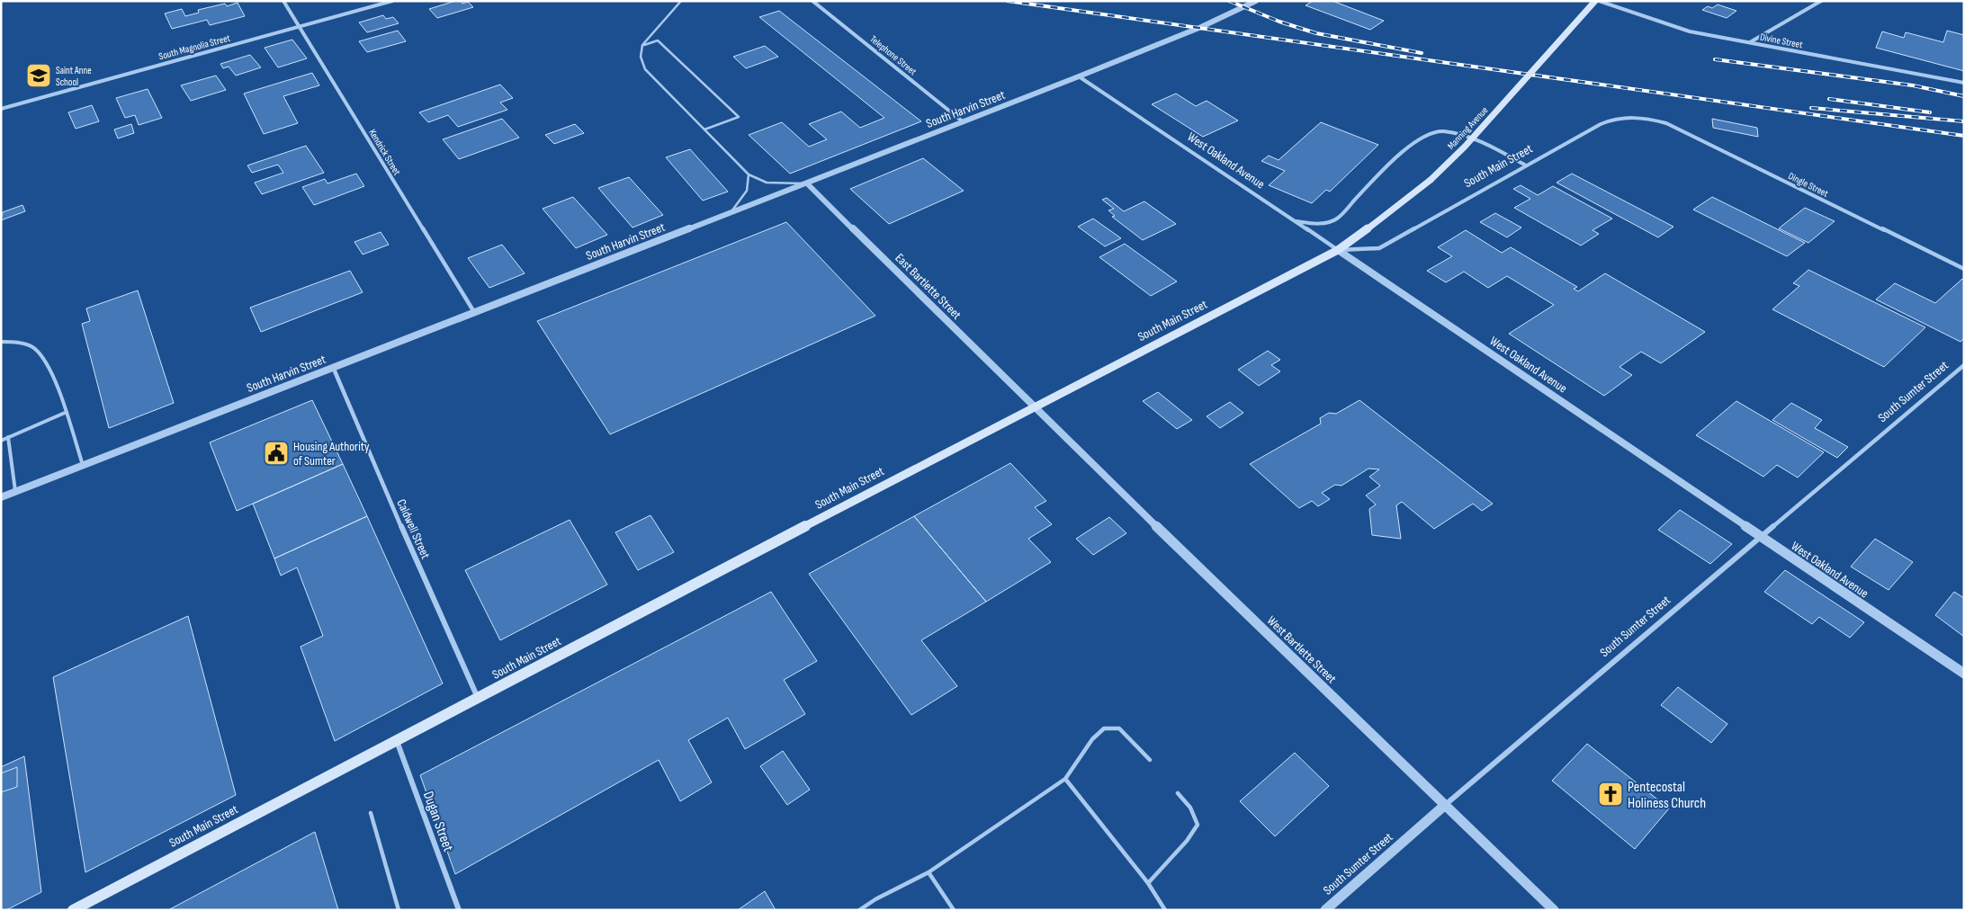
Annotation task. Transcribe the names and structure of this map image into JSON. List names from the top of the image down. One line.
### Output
{"streets":{"main road":["Manning Avenue","South Main Street"],"street":["Divine Street","South Magnolia Street","Telephone Street","South Harvin Street","Kendrick Street","West Oakland Avenue","Dingle Street","East Bartlette Street","South Sumter Street","Caldwell Street","West Bartlette Street","Dugan Street"]},"crossings":[["South Magnolia Street","Kendrick Street"],["Telephone Street","South Harvin Street"],["South Harvin Street","Kendrick Street"],["South Harvin Street","West Oakland Avenue"],["South Harvin Street","East Bartlette Street"],["South Harvin Street","Caldwell Street"],["Manning Avenue","West Oakland Avenue"],["Manning Avenue","South Main Street"],["West Oakland Avenue","South Main Street"],["West Oakland Avenue","South Sumter Street"],["South Main Street","Dingle Street"],["South Main Street","East Bartlette Street"],["South Main Street","Caldwell Street"],["South Main Street","West Bartlette Street"],["South Main Street","Dugan Street"],["East Bartlette Street","West Bartlette Street"],["South Sumter Street","West Bartlette Street"]],"places":{"school or university":["Saint Anne School"],"public building":["Housing Authority of Sumter"],"church":["Pentecostal Holiness Church"]}}
